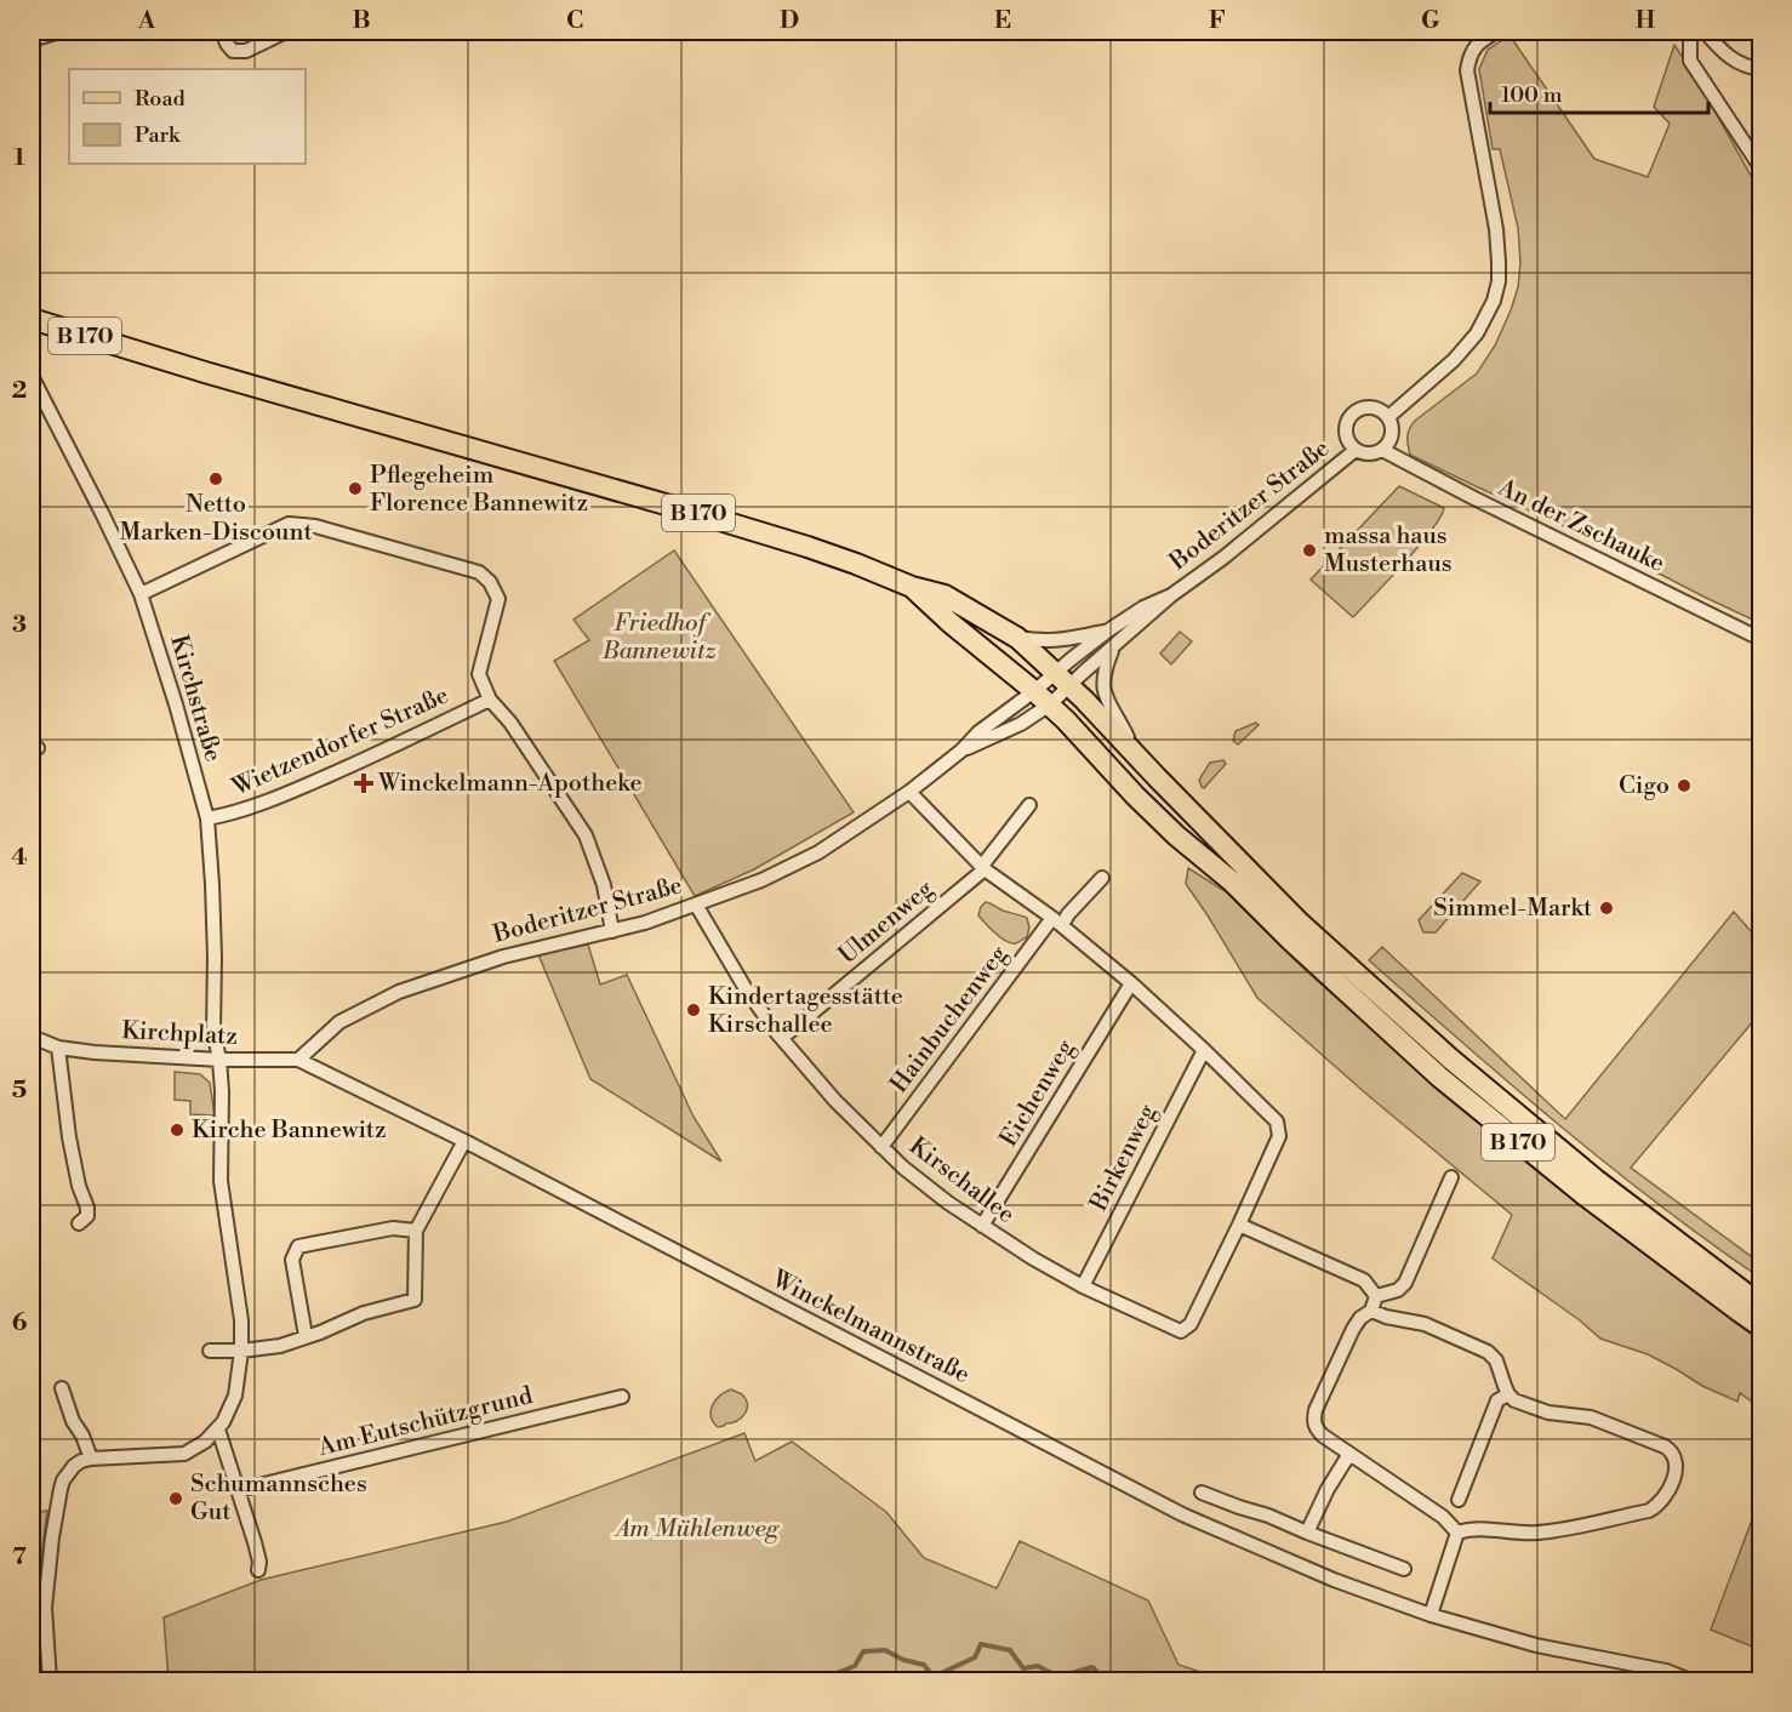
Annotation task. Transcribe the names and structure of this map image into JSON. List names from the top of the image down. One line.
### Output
{"streets":{"main road":["B 170"],"street":["Boderitzer Straße","An der Zschauke","Kirchstraße","Wietzendorfer Straße","Ulmenweg","Hainbuchenweg","Kirchplatz","Eichenweg","Birkenweg","Kirschallee","Winckelmannstraße","Am Eutschützgrund"]},"crossings":[["B 170","Boderitzer Straße"],["Boderitzer Straße","An der Zschauke"],["Boderitzer Straße","Kirchplatz"],["Boderitzer Straße","Kirschallee"],["Boderitzer Straße","Winckelmannstraße"],["Kirchstraße","Wietzendorfer Straße"],["Kirchstraße","Kirchplatz"],["Ulmenweg","Kirschallee"],["Hainbuchenweg","Kirschallee"],["Kirchplatz","Winckelmannstraße"],["Eichenweg","Kirschallee"],["Birkenweg","Kirschallee"]],"parks":["Friedhof Bannewitz","Am Mühlenweg"],"places":{"other":["Netto Marken-Discount","Pflegeheim Florence Bannewitz","massa haus Musterhaus","Cigo","Simmel-Markt","Kindertagesstätte Kirschallee","Kirche Bannewitz","Schumannsches Gut"],"health":["Winckelmann-Apotheke"]},"legend":["Road","Park"],"scale_bar":"100 m","grid":{"columns":["A","B","C","D","E","F","G","H"],"rows":["1","2","3","4","5","6","7"]}}
